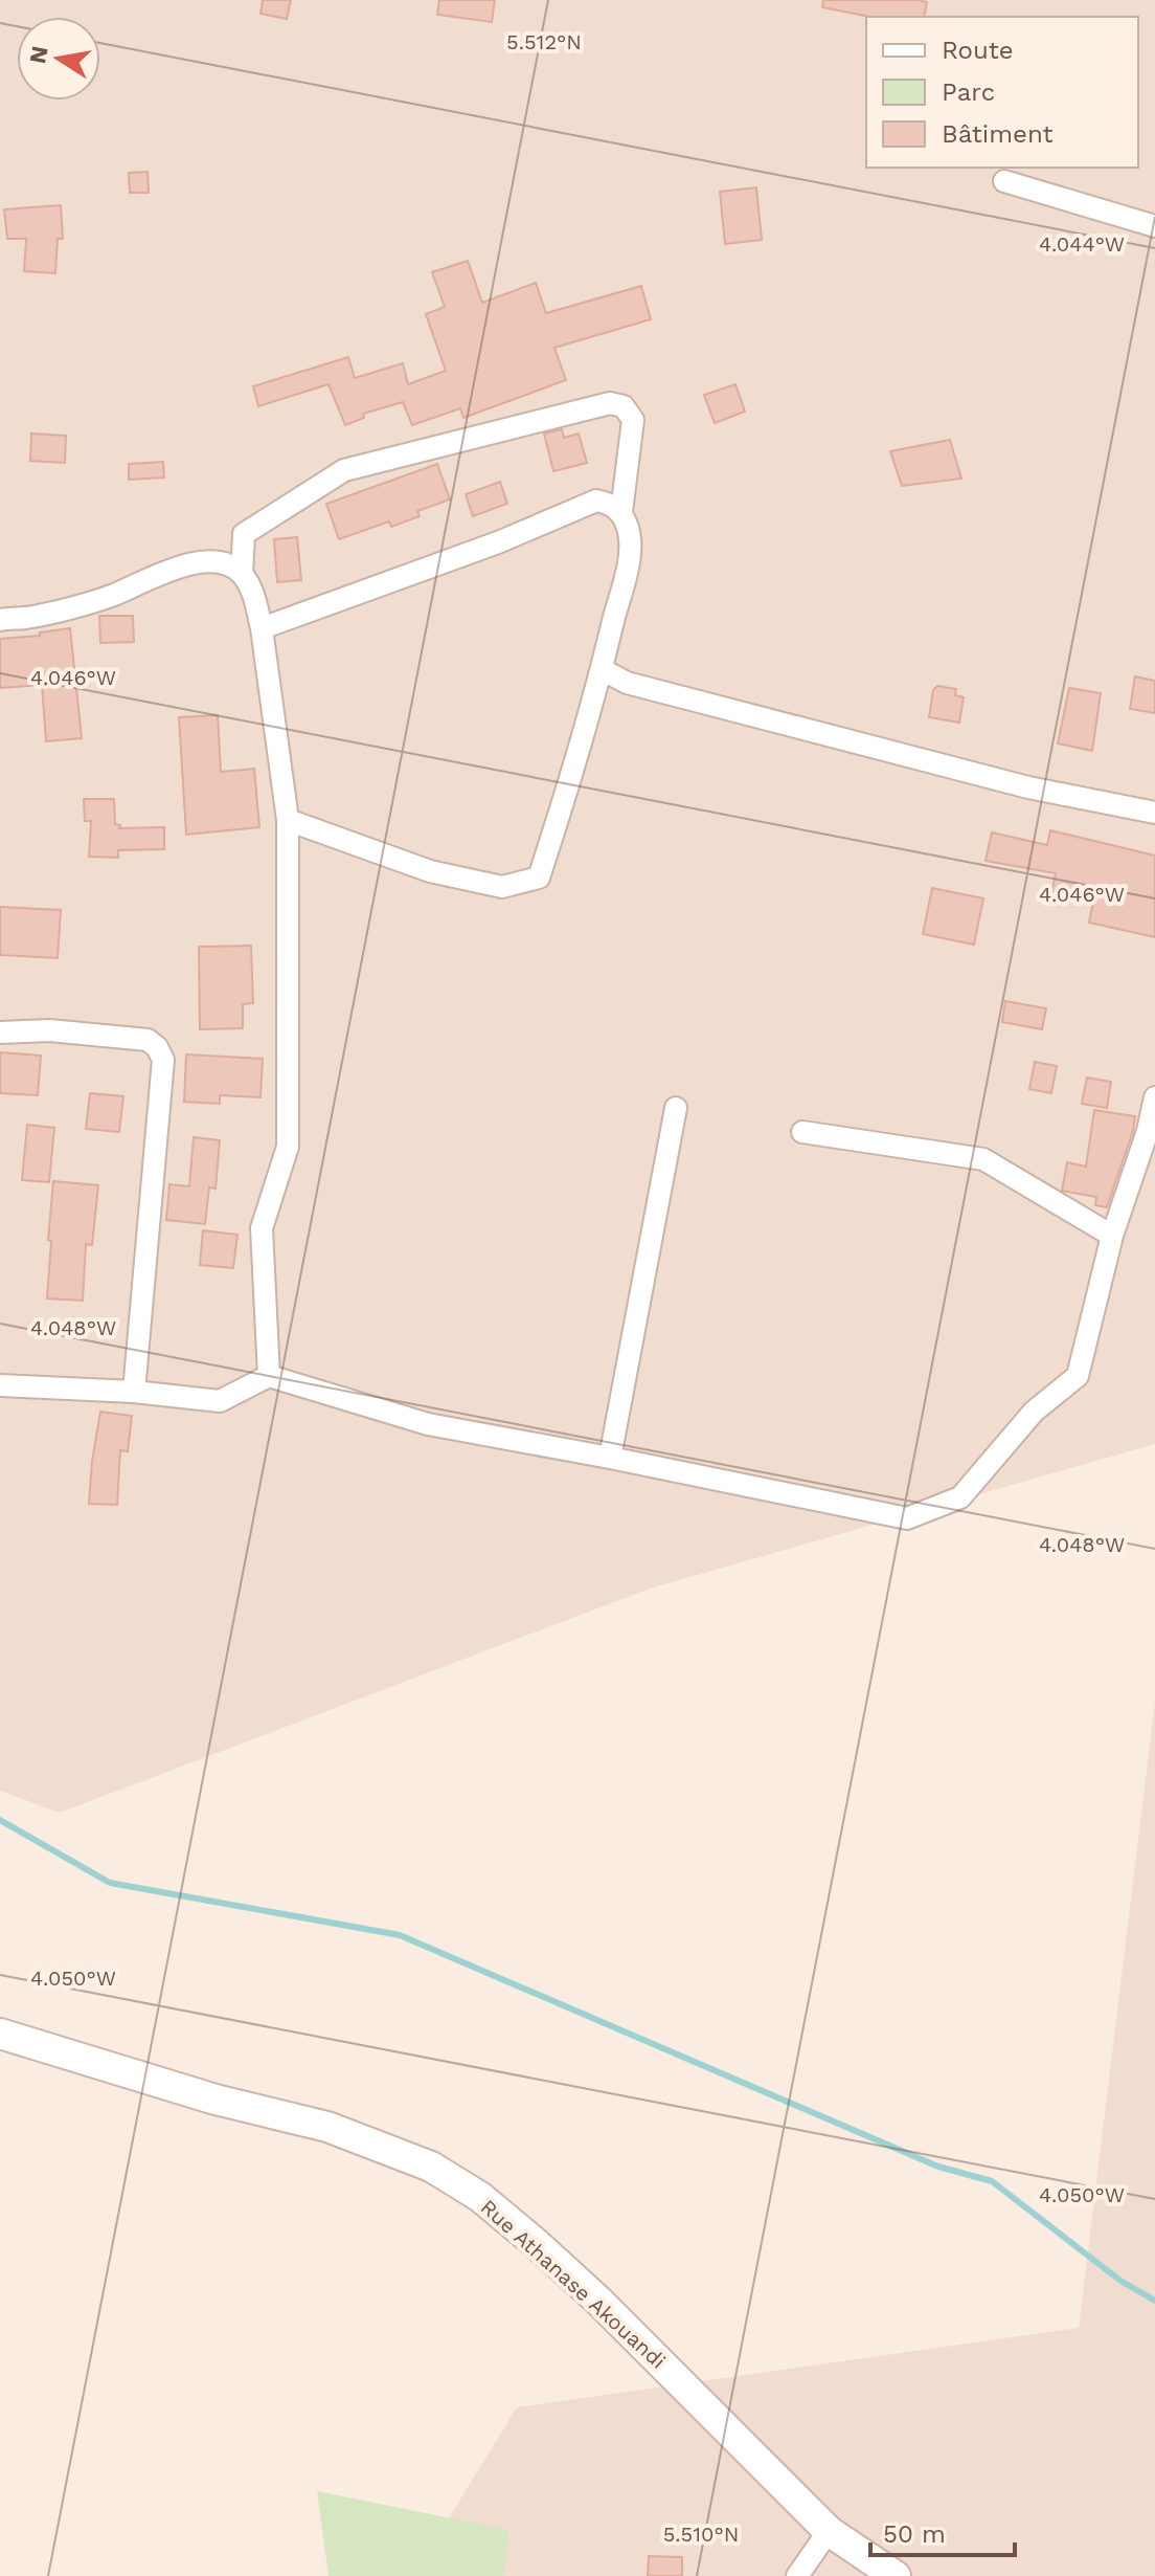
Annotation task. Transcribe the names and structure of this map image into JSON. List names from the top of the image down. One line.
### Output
{"streets":{"street":["Rue Athanase Akouandi"]},"legend":["Route","Parc","Bâtiment"],"scale_bar":"50 m","north":"left","coordinates":["5.512°N","4.044°W","4.046°W","4.048°W","4.050°W","5.510°N"]}
